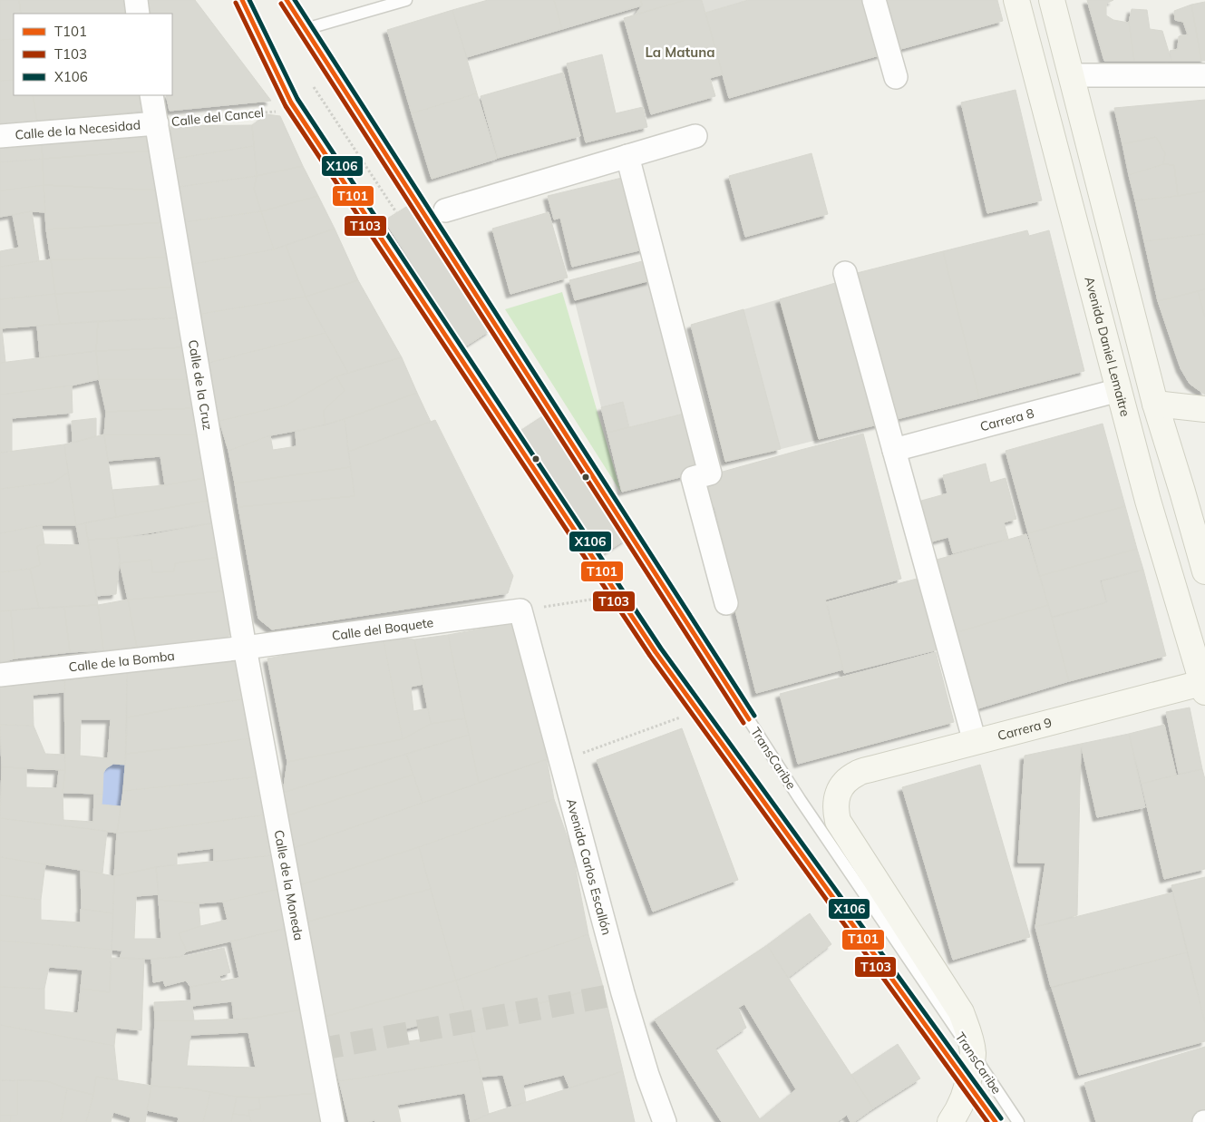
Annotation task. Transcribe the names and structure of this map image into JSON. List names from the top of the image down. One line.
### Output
{"streets":{"main road":["Avenida Daniel Lemaitre","Carrera 9"],"street":["Calle de la Necesidad","Calle de la Cruz","Carrera 8","Calle del Boquete","Calle de la Bomba","Avenida Carlos Escallón","Calle de la Moneda"],"lane":["TransCaribe"],"path":["Calle del Cancel"]},"crossings":[["Calle del Cancel","Calle de la Necesidad"],["Calle del Cancel","Calle de la Cruz"],["Calle de la Necesidad","Calle de la Cruz"],["Avenida Daniel Lemaitre","Carrera 8"],["Avenida Daniel Lemaitre","Carrera 9"],["Calle de la Cruz","Calle del Boquete"],["Calle de la Cruz","Calle de la Bomba"],["Calle de la Cruz","Calle de la Moneda"],["Calle del Boquete","Calle de la Bomba"],["Calle del Boquete","Avenida Carlos Escallón"],["Calle del Boquete","Calle de la Moneda"],["Calle de la Bomba","Calle de la Moneda"],["Carrera 9","TransCaribe"]],"districts":["La Matuna"],"lines":["transit line T101","transit line X106","transit line T103"],"legend":["T101","T103","X106"]}
